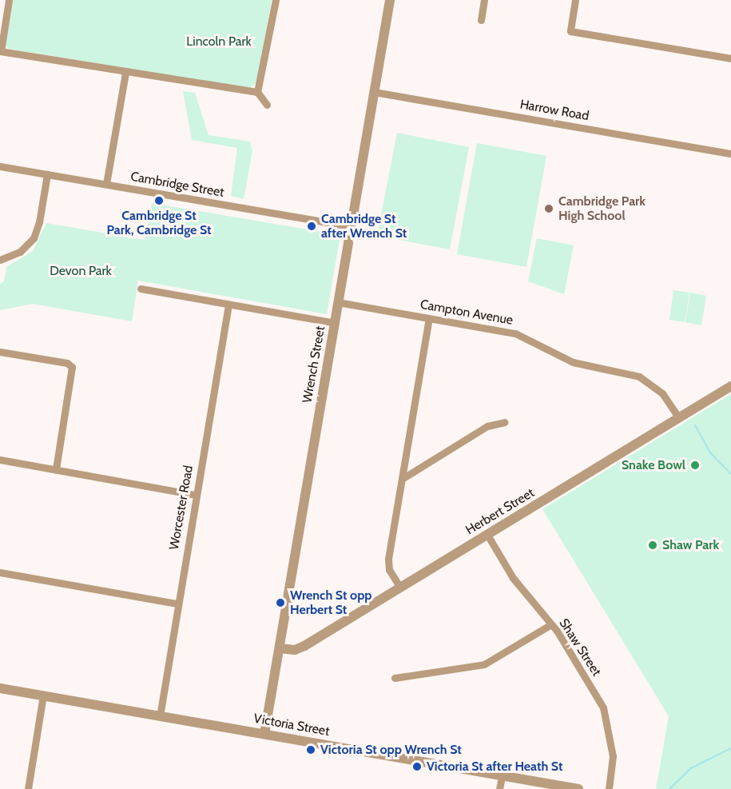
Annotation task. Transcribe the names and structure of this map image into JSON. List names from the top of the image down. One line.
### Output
{"streets":{"street":["Harrow Road","Cambridge Street","Campton Avenue","Wrench Street","Worcester Road","Herbert Street","Shaw Street","Victoria Street"]},"crossings":[["Harrow Road","Wrench Street"],["Cambridge Street","Wrench Street"],["Campton Avenue","Wrench Street"],["Campton Avenue","Herbert Street"],["Wrench Street","Herbert Street"],["Wrench Street","Victoria Street"],["Worcester Road","Victoria Street"],["Herbert Street","Shaw Street"]],"parks":["Lincoln Park","Devon Park"],"places":["Cambridge St Park, Cambridge St","Cambridge Park High School","Cambridge St after Wrench St","Snake Bowl","Shaw Park","Wrench St opp Herbert St","Victoria St opp Wrench St","Victoria St after Heath St"]}
